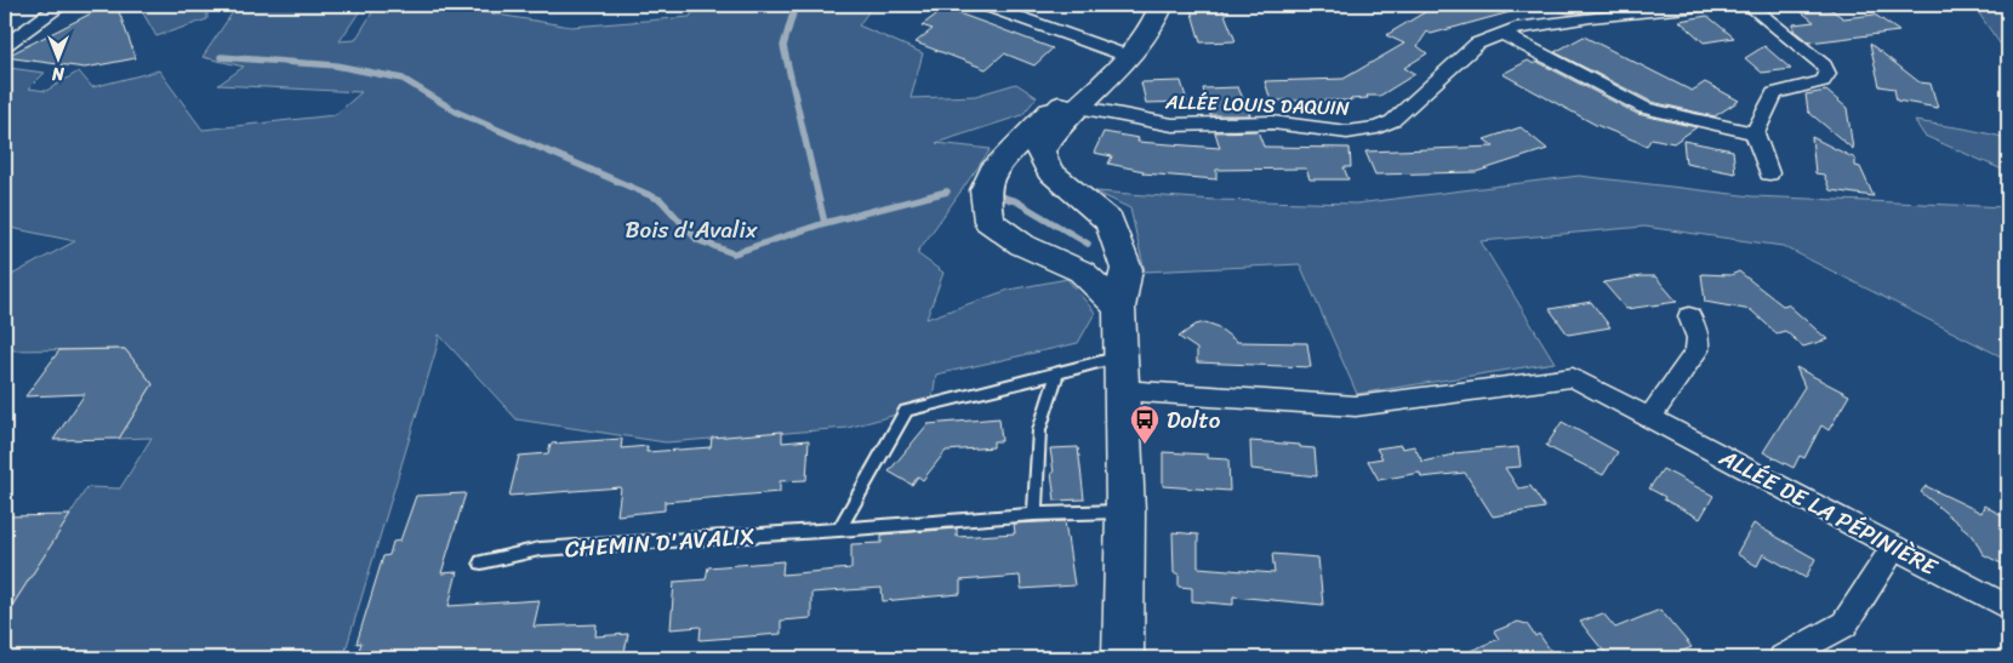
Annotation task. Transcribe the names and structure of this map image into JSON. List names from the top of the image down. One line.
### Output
{"streets":{"street":["ALLÉE LOUIS DAQUIN","ALLÉE DE LA PÉPINIÈRE"],"lane":["CHEMIN D'AVALIX"]},"parks":["Bois d'Avalix"],"places":{"bus stop":["Dolto"]},"north":"bottom"}
